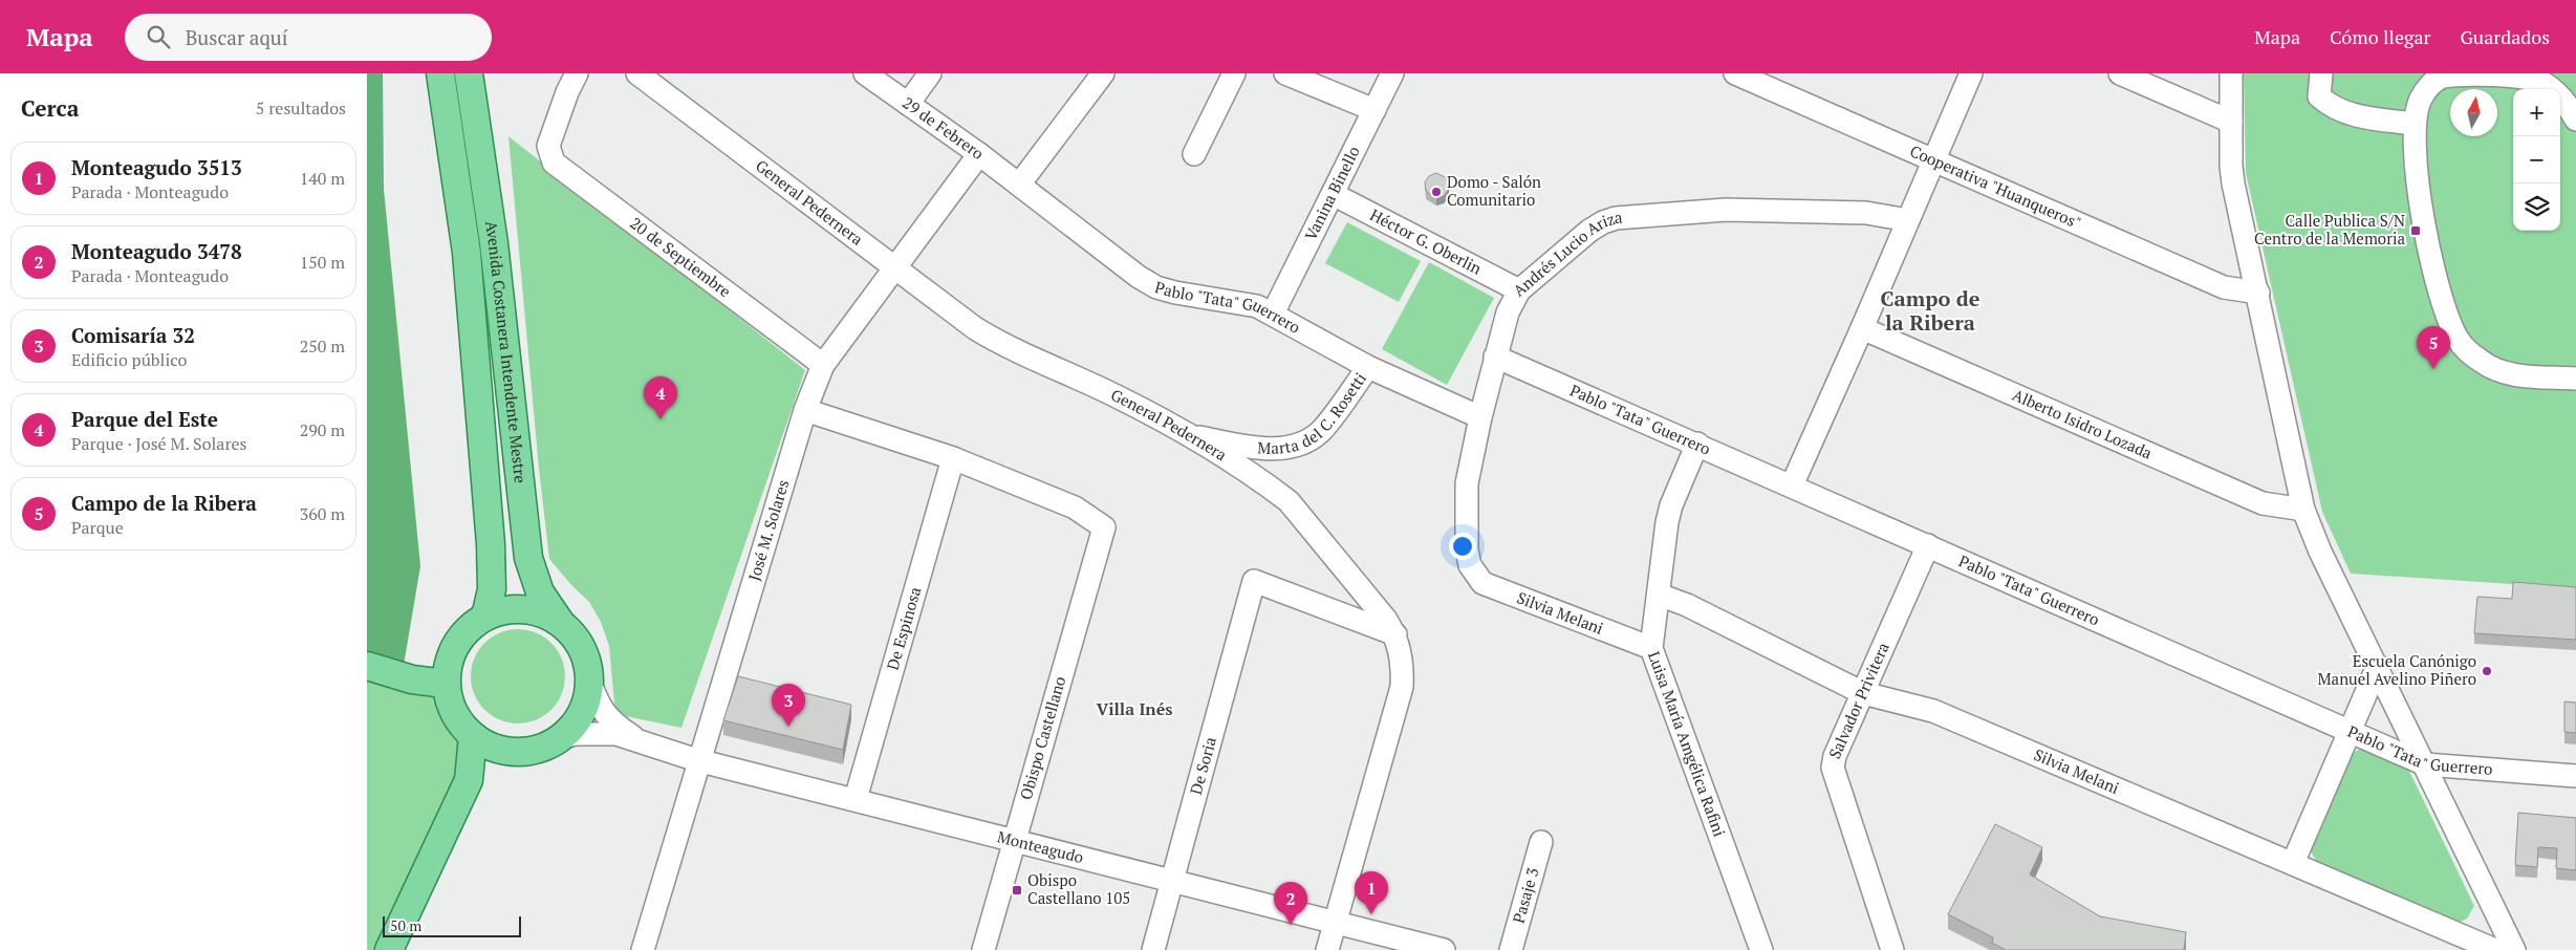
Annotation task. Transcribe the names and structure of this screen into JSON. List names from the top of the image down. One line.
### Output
{"streets":{"main road":["Avenida Costanera Intendente Mestre"],"street":["29 de Febrero","Cooperativa \"Huanqueros\"","Vanina Binello","General Pedernera","Héctor G. Oberlin","20 de Septiembre","Andrés Lucio Ariza","Pablo \"Tata\" Guerrero","Marta del C. Rosetti","Alberto Isidro Lozada","José M. Solares","Silvia Melani","De Espinosa","Salvador Privitera","Obispo Castellano","Luisa María Amgélica Rafini","De Soria","Monteagudo","Pasaje 3"]},"crossings":[["29 de Febrero","Pablo \"Tata\" Guerrero"],["29 de Febrero","José M. Solares"],["Vanina Binello","Héctor G. Oberlin"],["Vanina Binello","Pablo \"Tata\" Guerrero"],["General Pedernera","Marta del C. Rosetti"],["General Pedernera","José M. Solares"],["General Pedernera","De Soria"],["General Pedernera","Monteagudo"],["Héctor G. Oberlin","Andrés Lucio Ariza"],["20 de Septiembre","José M. Solares"],["Andrés Lucio Ariza","Pablo \"Tata\" Guerrero"],["Andrés Lucio Ariza","Silvia Melani"],["Pablo \"Tata\" Guerrero","Marta del C. Rosetti"],["Pablo \"Tata\" Guerrero","Salvador Privitera"],["Pablo \"Tata\" Guerrero","Luisa María Amgélica Rafini"],["Avenida Costanera Intendente Mestre","Monteagudo"],["José M. Solares","Monteagudo"],["Silvia Melani","Salvador Privitera"],["Silvia Melani","Luisa María Amgélica Rafini"],["De Espinosa","Obispo Castellano"],["De Espinosa","Monteagudo"],["Obispo Castellano","Monteagudo"],["De Soria","Monteagudo"]],"districts":["Campo de la Ribera","Villa Inés"],"places":{"other":["Domo - Salón Comunitario","Escuela Canónigo Manuel Avelino Piñero"],"transit":["Calle Publica S/N Centro de la Memoria","Obispo Castellano 105"]},"scale_bar":"50 m","north":"top","page":{"header":"Mapa","search":"Buscar aquí","nav":["Mapa","Cómo llegar","Guardados"],"heading":["Cerca","5 resultados"],"map_buttons":["+","−"],"list":[{"mark":"1","name":"Monteagudo 3513","note":"Parada · Monteagudo","value":"140 m"},{"mark":"2","name":"Monteagudo 3478","note":"Parada · Monteagudo","value":"150 m"},{"mark":"3","name":"Comisaría 32","note":"Edificio público","value":"250 m"},{"mark":"4","name":"Parque del Este","note":"Parque · José M. Solares","value":"290 m"},{"mark":"5","name":"Campo de la Ribera","note":"Parque","value":"360 m"}],"pins":["5","4","3","1","2"],"scale":"50 m"}}
